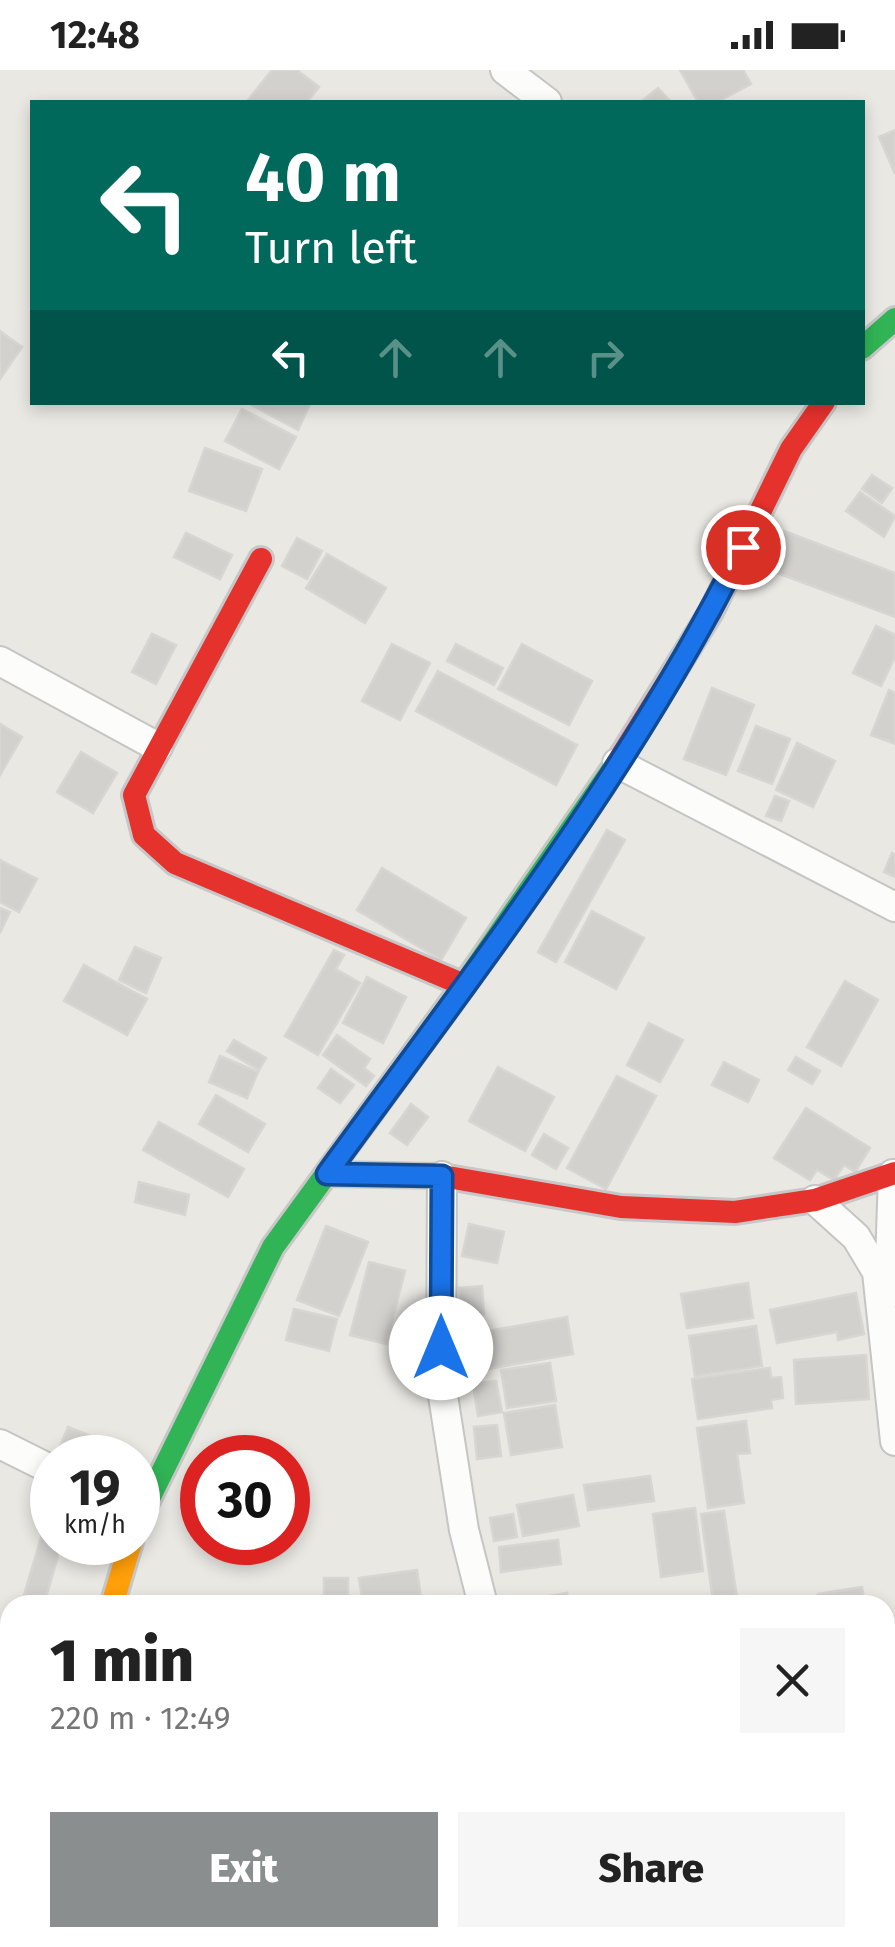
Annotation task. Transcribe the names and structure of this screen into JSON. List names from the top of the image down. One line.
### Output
{"page":{"status":"12:48","turn":["40 m","Turn left"],"speed":"19 km/h","limit":"30","heading":["1 min","220 m · 12:49"],"buttons":["Exit","Share"]}}
